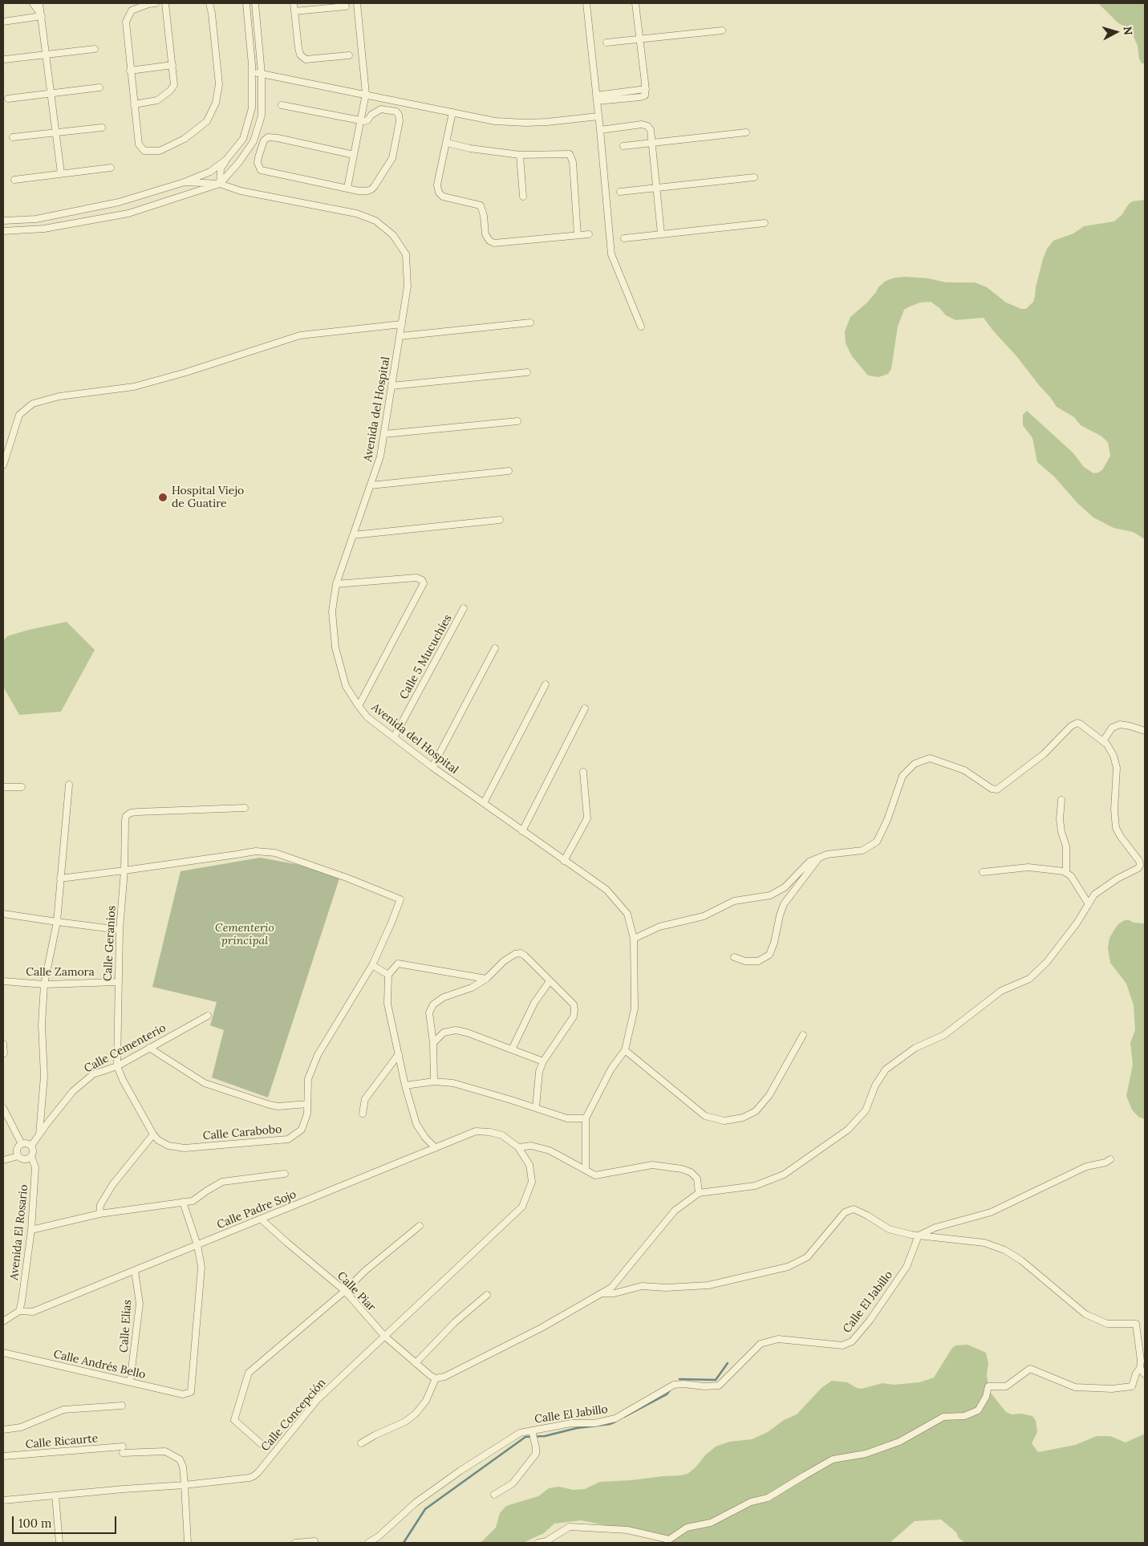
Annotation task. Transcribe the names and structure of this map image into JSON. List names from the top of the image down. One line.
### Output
{"streets":{"street":["Avenida del Hospital","Calle 5 Mucuchíes","Calle Geranios","Calle Zamora","Calle Cementerio","Calle Carabobo","Calle Padre Sojo","Avenida El Rosario","Calle Piar","Calle El Jabillo","Calle Elías","Calle Andrés Bello","Calle Concepción","Calle Ricaurte"]},"crossings":[["Avenida del Hospital","Calle 5 Mucuchíes"],["Calle Geranios","Calle Zamora"],["Calle Geranios","Calle Cementerio"],["Calle Geranios","Calle Carabobo"],["Calle Cementerio","Calle Carabobo"],["Calle Cementerio","Avenida El Rosario"],["Calle Padre Sojo","Avenida El Rosario"],["Calle Padre Sojo","Calle Piar"],["Calle Padre Sojo","Calle Elías"],["Calle Padre Sojo","Calle Andrés Bello"],["Calle Padre Sojo","Calle Concepción"],["Calle Piar","Calle Concepción"],["Calle Elías","Calle Andrés Bello"],["Calle Concepción","Calle Ricaurte"]],"parks":["Cementerio principal"],"places":["Hospital Viejo de Guatire"],"scale_bar":"100 m","north":"right"}
